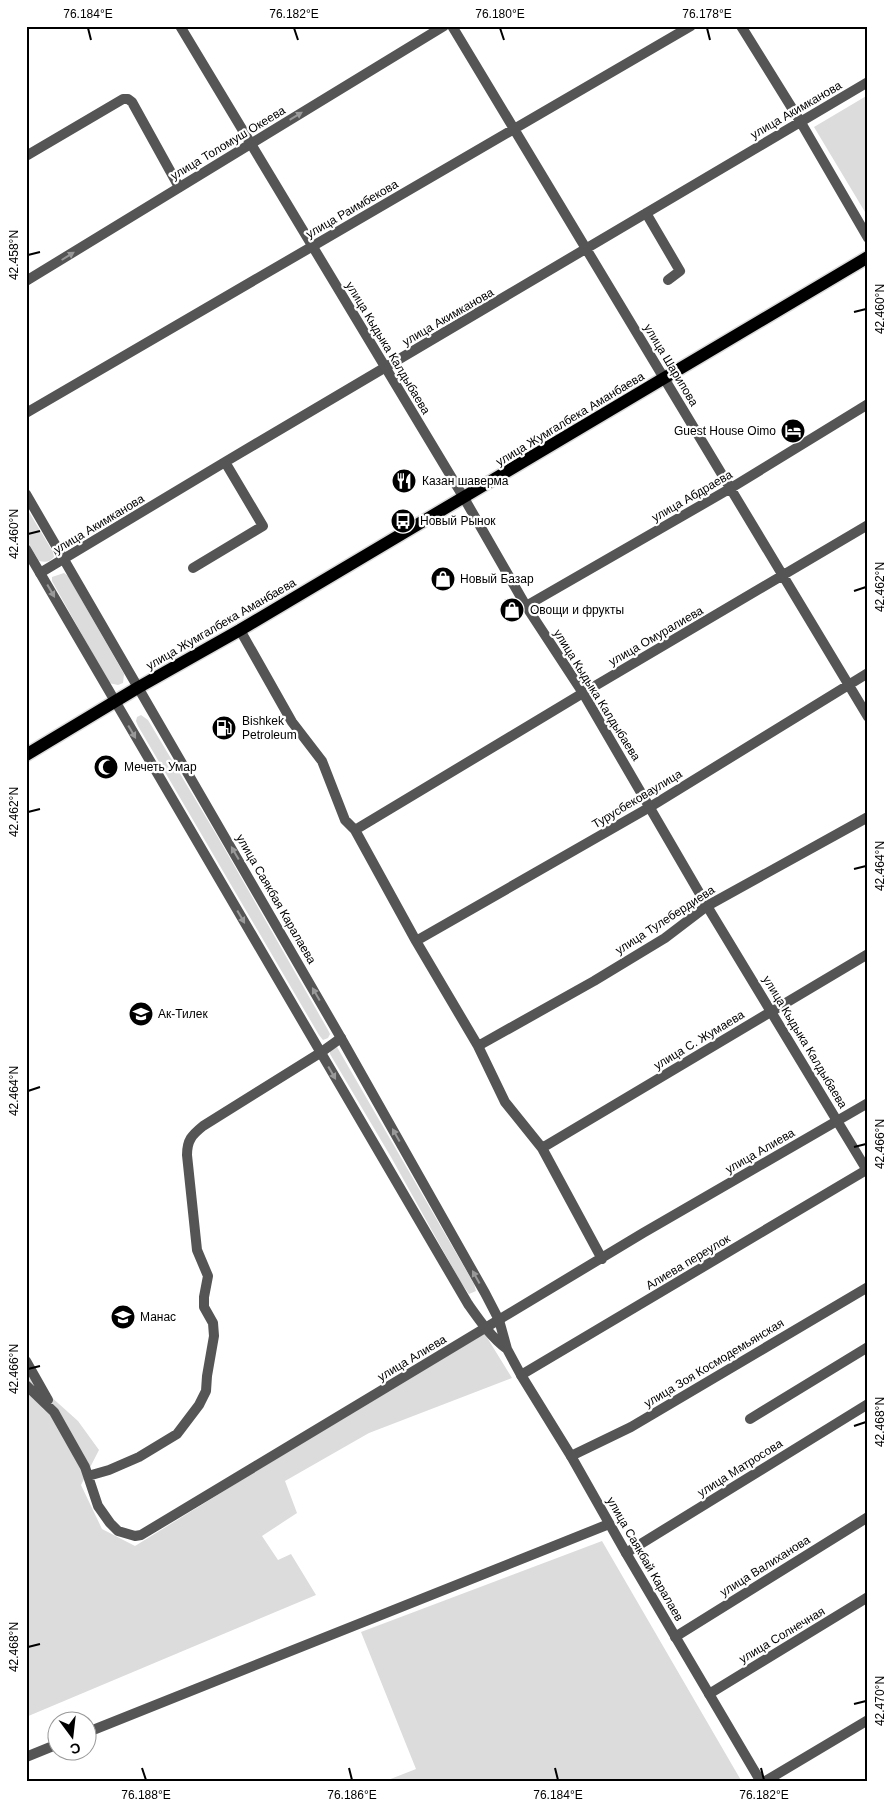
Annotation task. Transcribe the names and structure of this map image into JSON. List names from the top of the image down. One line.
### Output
{"streets":{"main road":["улица Жумгалбека Аманбаева"],"street":["улица Акимканова","улица Толомуш Океева","улица Раимбекова","улица Кыдыка Калдыбаева","улица Шарипова","улица Абдраева","улица Омуралиева","Турусбековаулица","улица Саякбая Каралаева","улица Тулебердиева","улица С. Жумаева","улица Алиева","Алиева переулок","улица Зоя Космодемьянская","улица Матросова","улица Саякбай Каралаев","улица Валиханова","улица Солнечная"]},"crossings":[["улица Акимканова","улица Кыдыка Калдыбаева"],["улица Акимканова","улица Шарипова"],["улица Акимканова","улица Саякбая Каралаева"],["улица Толомуш Океева","улица Кыдыка Калдыбаева"],["улица Раимбекова","улица Кыдыка Калдыбаева"],["улица Раимбекова","улица Шарипова"],["улица Кыдыка Калдыбаева","улица Жумгалбека Аманбаева"],["улица Кыдыка Калдыбаева","улица Абдраева"],["улица Кыдыка Калдыбаева","улица Омуралиева"],["улица Кыдыка Калдыбаева","Турусбековаулица"],["улица Кыдыка Калдыбаева","улица Тулебердиева"],["улица Кыдыка Калдыбаева","улица С. Жумаева"],["улица Кыдыка Калдыбаева","улица Алиева"],["улица Кыдыка Калдыбаева","Алиева переулок"],["улица Шарипова","улица Жумгалбека Аманбаева"],["улица Шарипова","улица Абдраева"],["улица Шарипова","улица Омуралиева"],["улица Шарипова","Турусбековаулица"],["улица Жумгалбека Аманбаева","улица Саякбая Каралаева"],["улица Саякбая Каралаева","улица Алиева"],["улица Саякбая Каралаева","улица Саякбай Каралаев"],["улица Алиева","улица Саякбай Каралаев"],["Алиева переулок","улица Саякбай Каралаев"],["улица Зоя Космодемьянская","улица Саякбай Каралаев"],["улица Матросова","улица Саякбай Каралаев"],["улица Саякбай Каралаев","улица Валиханова"],["улица Саякбай Каралаев","улица Солнечная"]],"one_way":["улица Толомуш Океева"],"places":{"hotel":["Guest House Oimo"],"restaurant":["Казан шаверма"],"bus stop":["Новый Рынок"],"shop":["Новый Базар","Овощи и фрукты"],"fuel station":["Bishkek Petroleum"],"mosque":["Мечеть Умар"],"school or university":["Ак-Тилек","Манас"]},"north":"bottom","coordinates":["76.184°E","76.182°E","76.180°E","76.178°E","42.458°N","42.460°N","42.462°N","42.464°N","42.466°N","42.468°N","42.470°N","76.188°E","76.186°E"]}
